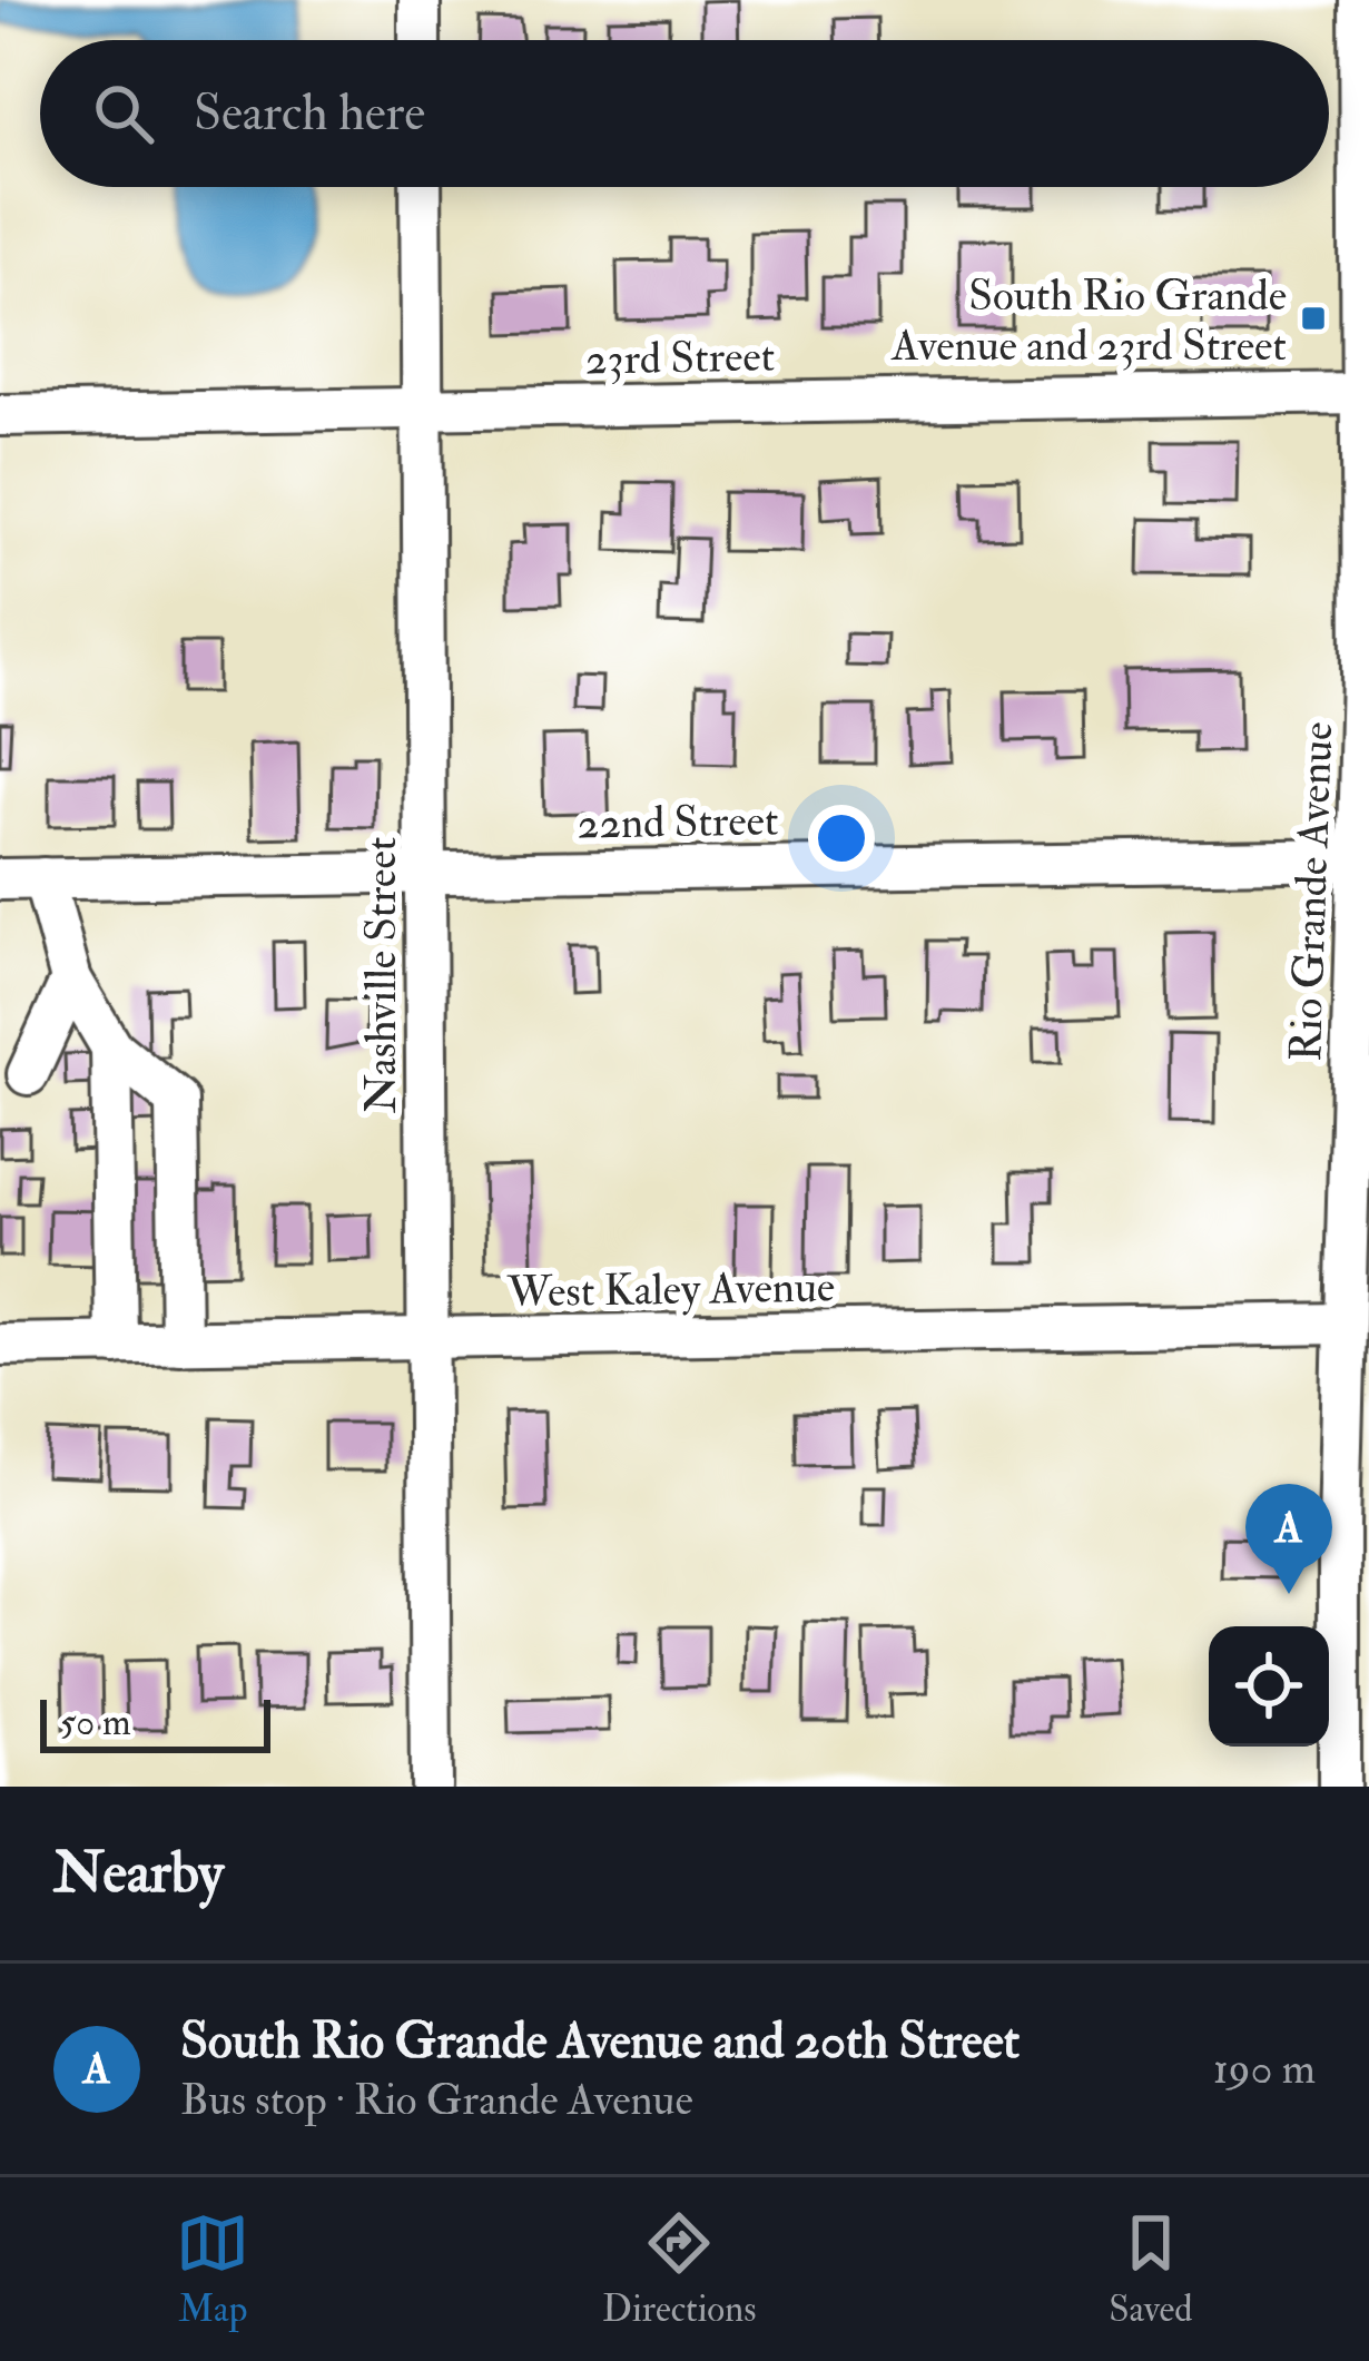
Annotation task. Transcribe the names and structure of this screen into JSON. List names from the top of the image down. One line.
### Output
{"streets":{"street":["23rd Street","22nd Street","Rio Grande Avenue","Nashville Street","West Kaley Avenue"]},"crossings":[["23rd Street","Rio Grande Avenue"],["23rd Street","Nashville Street"],["22nd Street","Rio Grande Avenue"],["22nd Street","Nashville Street"],["Rio Grande Avenue","West Kaley Avenue"],["Nashville Street","West Kaley Avenue"]],"places":{"transit":["South Rio Grande Avenue and 23rd Street"]},"scale_bar":"50 m","page":{"search":"Search here","pins":"A","scale":"50 m","heading":"Nearby","list":[{"mark":"A","name":"South Rio Grande Avenue and 20th Street","note":"Bus stop · Rio Grande Avenue","value":"190 m"}],"nav":["Map","Directions","Saved"]}}
